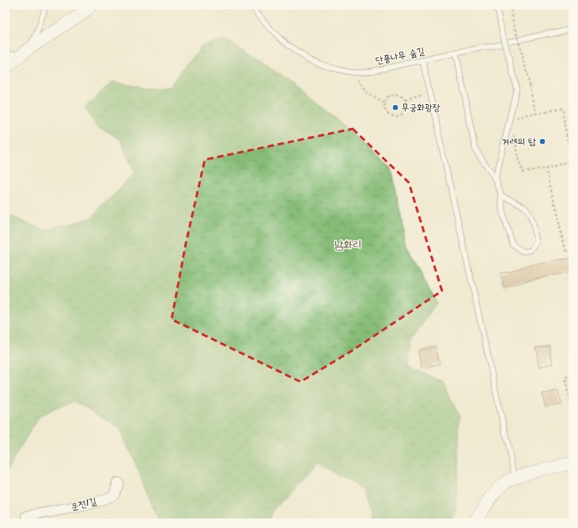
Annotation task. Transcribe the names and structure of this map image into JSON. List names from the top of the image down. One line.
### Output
{"streets":{"street":["운전1길"],"lane":["단풍나무 숲길"]},"districts":["남화리"],"places":["무궁화광장","겨레의 탑"]}
